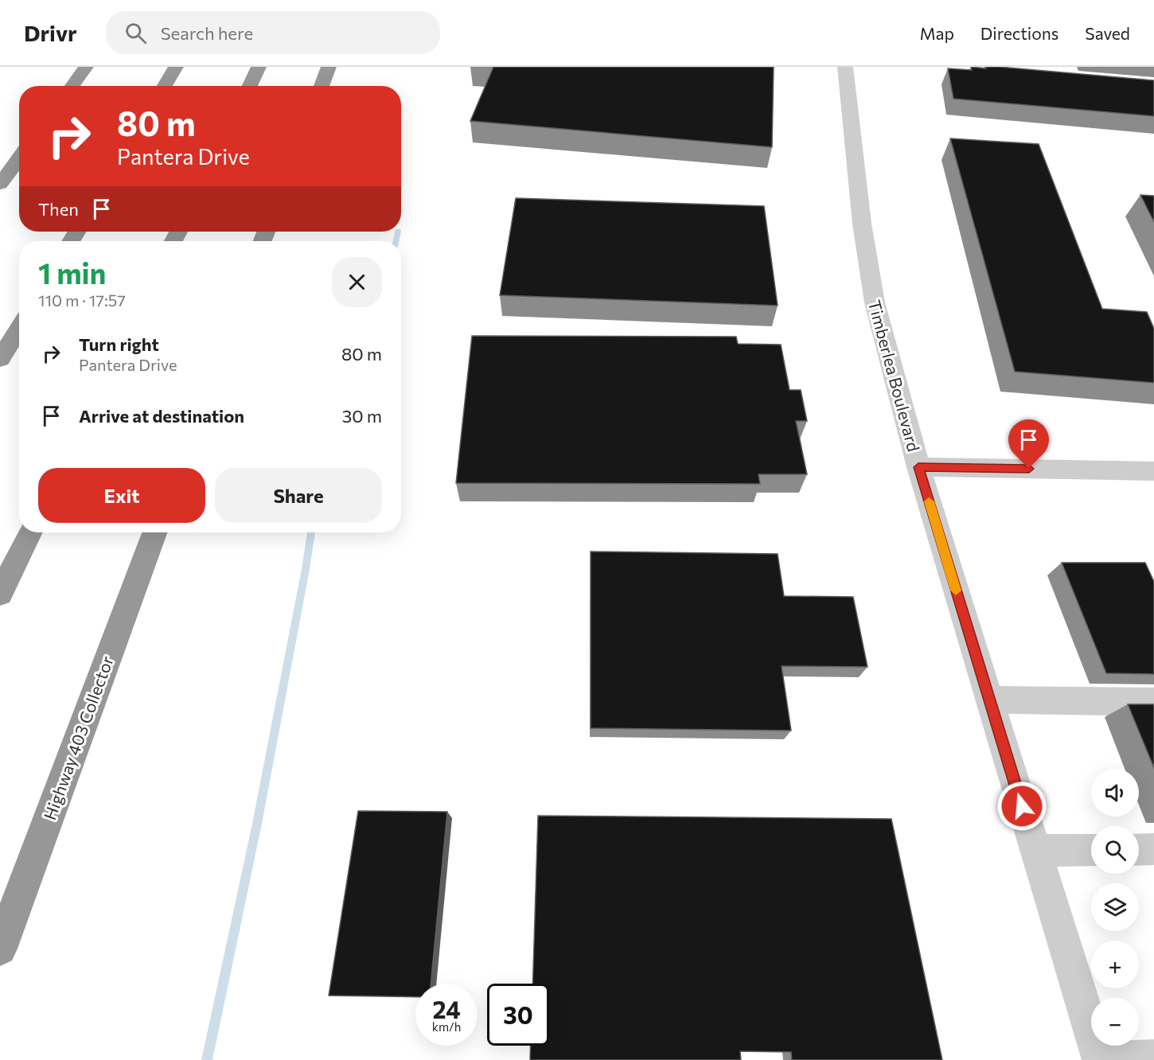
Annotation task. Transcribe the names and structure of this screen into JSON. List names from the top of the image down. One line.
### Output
{"streets":{"highway":["Highway 403 Collector"],"street":["Timberlea Boulevard"]},"page":{"header":"Drivr","search":"Search here","nav":["Map","Directions","Saved"],"turn":["80 m","Pantera Drive"],"then":"Then","heading":["1 min","110 m · 17:57"],"list":[{"name":"Turn right","note":"Pantera Drive","value":"80 m"},{"name":"Arrive at destination","value":"30 m"}],"buttons":["Exit","Share"],"map_buttons":["+","−"],"speed":"24 km/h","limit":"30"}}
